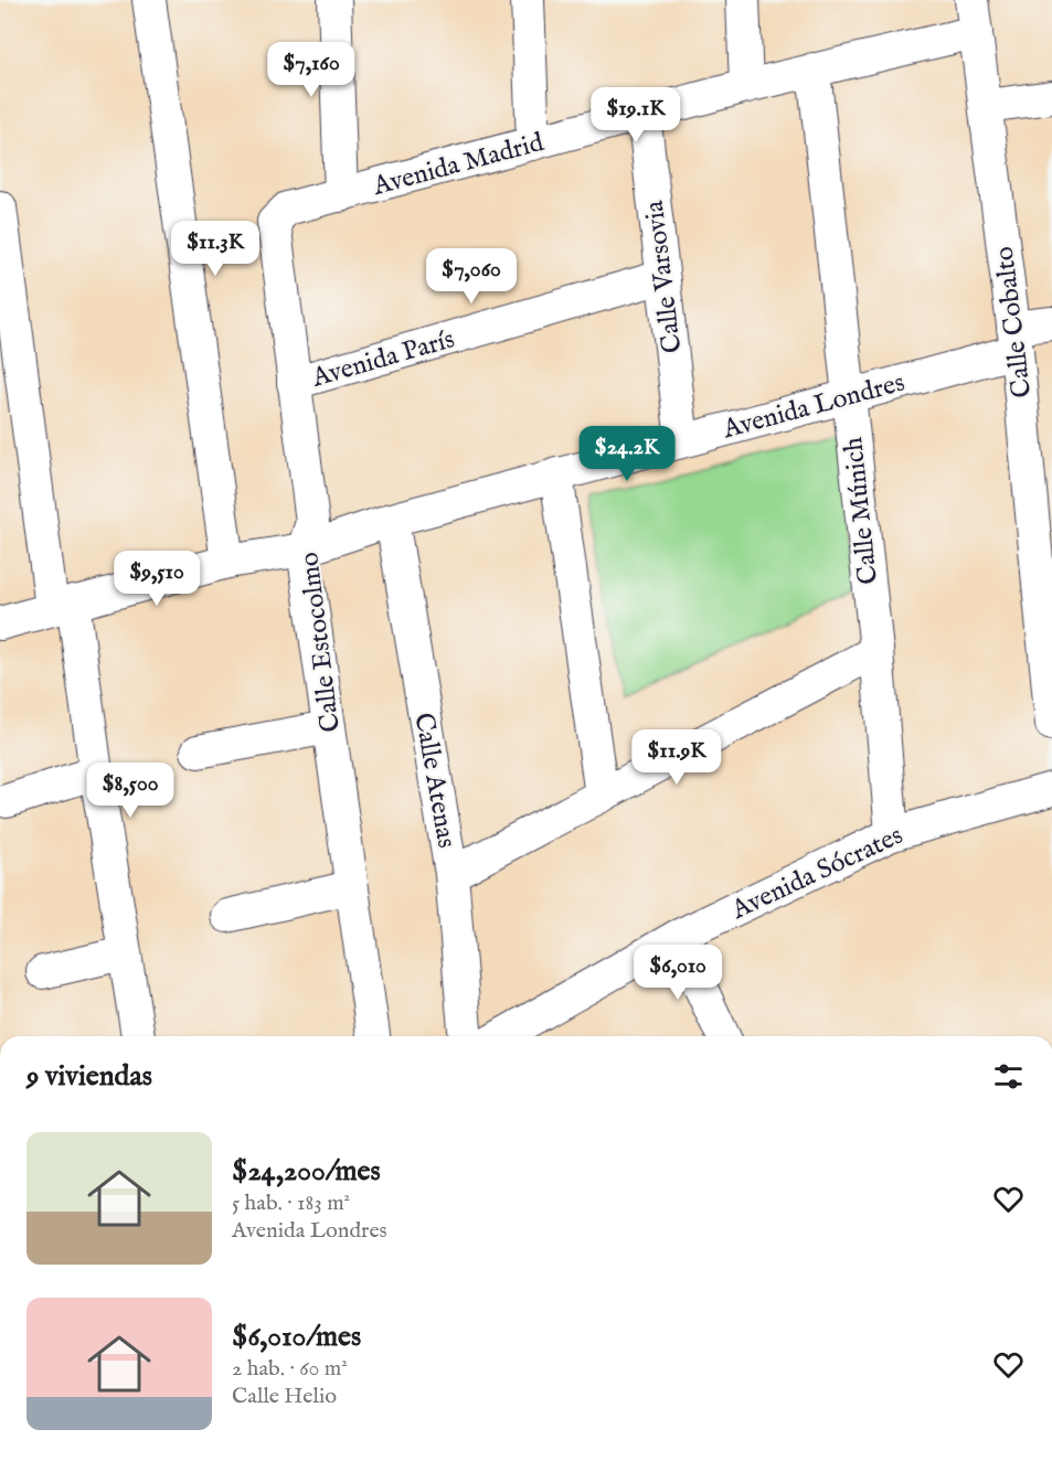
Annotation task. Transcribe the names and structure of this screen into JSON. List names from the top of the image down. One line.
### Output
{"streets":{"street":["Avenida Madrid","Calle Varsovia","Calle Cobalto","Avenida París","Avenida Londres","Calle Múnich","Calle Estocolmo","Calle Atenas","Avenida Sócrates"]},"crossings":[["Avenida Madrid","Calle Varsovia"],["Avenida Madrid","Calle Cobalto"],["Avenida Madrid","Calle Múnich"],["Avenida Madrid","Calle Estocolmo"],["Calle Varsovia","Avenida París"],["Calle Varsovia","Avenida Londres"],["Calle Cobalto","Avenida Londres"],["Avenida París","Calle Estocolmo"],["Avenida Londres","Calle Múnich"],["Avenida Londres","Calle Estocolmo"],["Avenida Londres","Calle Atenas"],["Calle Múnich","Avenida Sócrates"]],"page":{"price":["$7,160","$19.1K","$11.3K","$7,060","$24.2K","$9,510","$11.9K","$8,500","$6,010"],"heading":"9 viviendas","list":[{"name":"$24,200/mes","note":"5 hab. · 183 m² · Avenida Londres"},{"name":"$6,010/mes","note":"2 hab. · 60 m² · Calle Helio"}]}}
